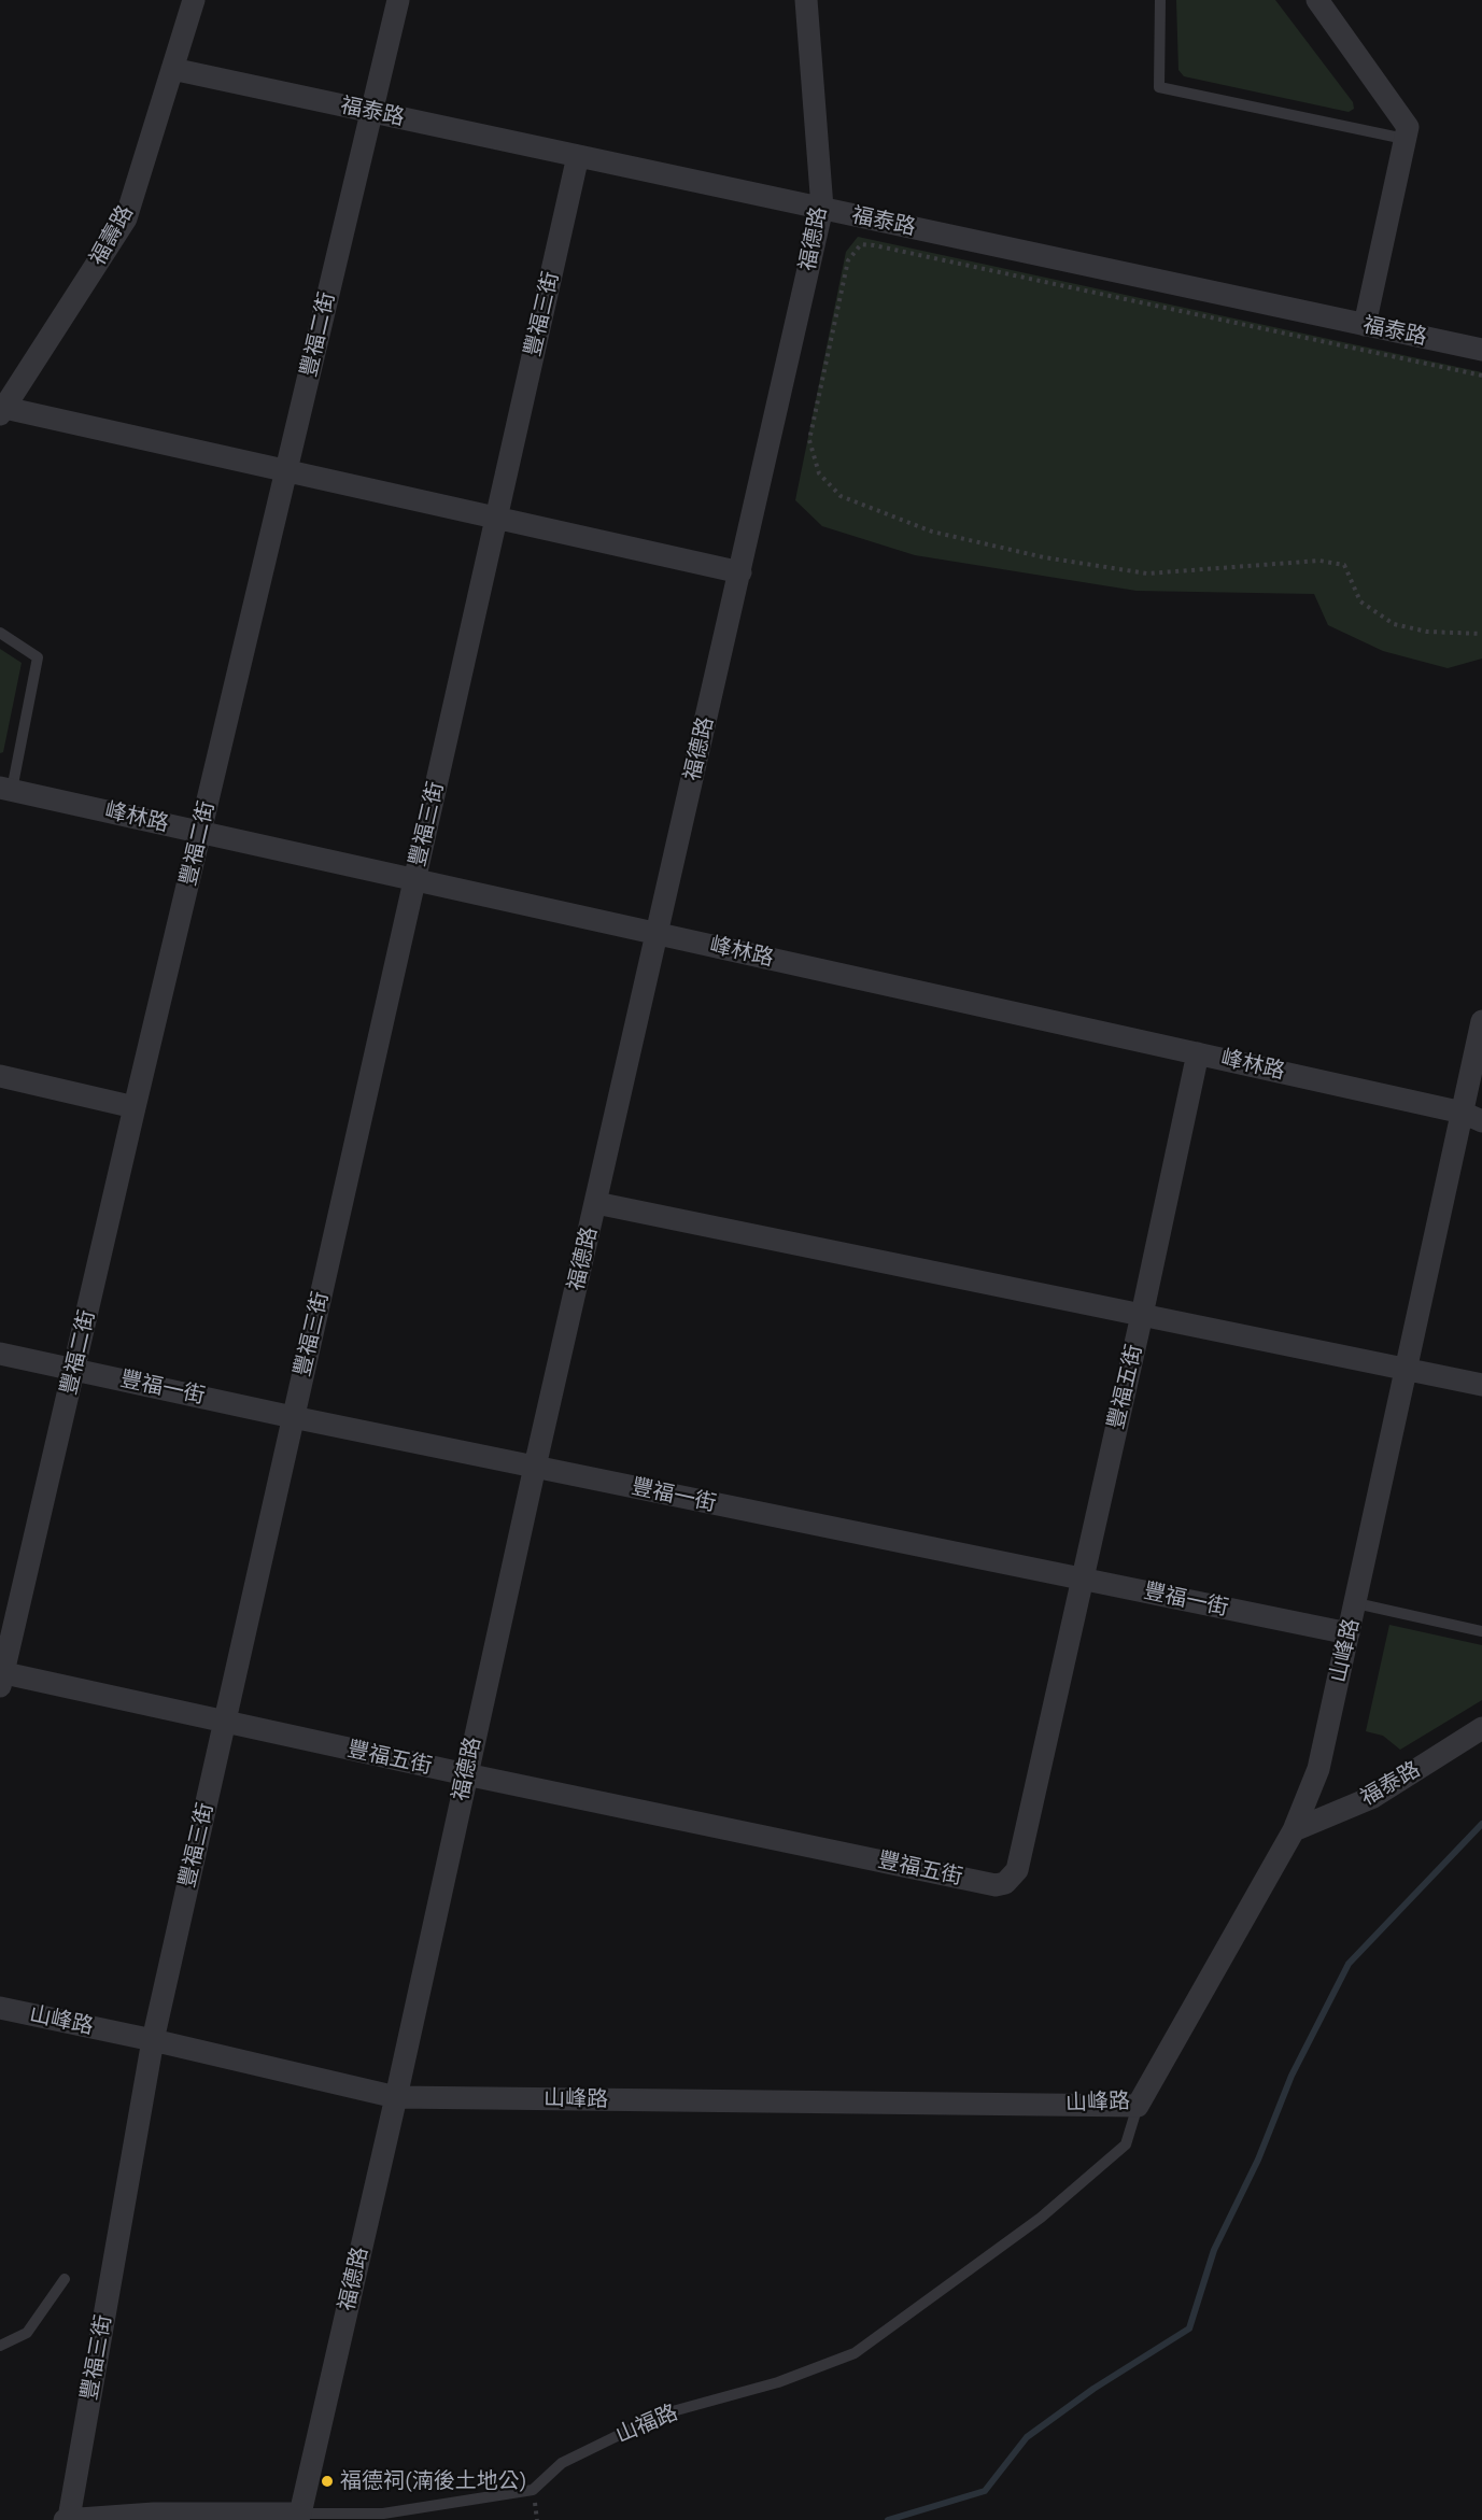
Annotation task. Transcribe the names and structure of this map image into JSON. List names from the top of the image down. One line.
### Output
{"streets":{"street":["福泰路","福壽路","福德路","豐福三街","豐福二街","峰林路","豐福五街","豐福一街","山峰路","山福路"]},"crossings":[["福泰路","福壽路"],["福泰路","福德路"],["福泰路","豐福三街"],["福泰路","豐福二街"],["福泰路","山峰路"],["福德路","峰林路"],["福德路","豐福五街"],["福德路","豐福一街"],["福德路","山峰路"],["福德路","山福路"],["豐福三街","峰林路"],["豐福三街","豐福五街"],["豐福三街","豐福一街"],["豐福三街","山峰路"],["豐福三街","山福路"],["豐福二街","峰林路"],["豐福二街","豐福五街"],["豐福二街","豐福一街"],["峰林路","豐福五街"],["峰林路","山峰路"],["豐福五街","豐福一街"],["豐福一街","山峰路"],["山峰路","山福路"]],"places":["福德祠(湳後土地公)"]}
